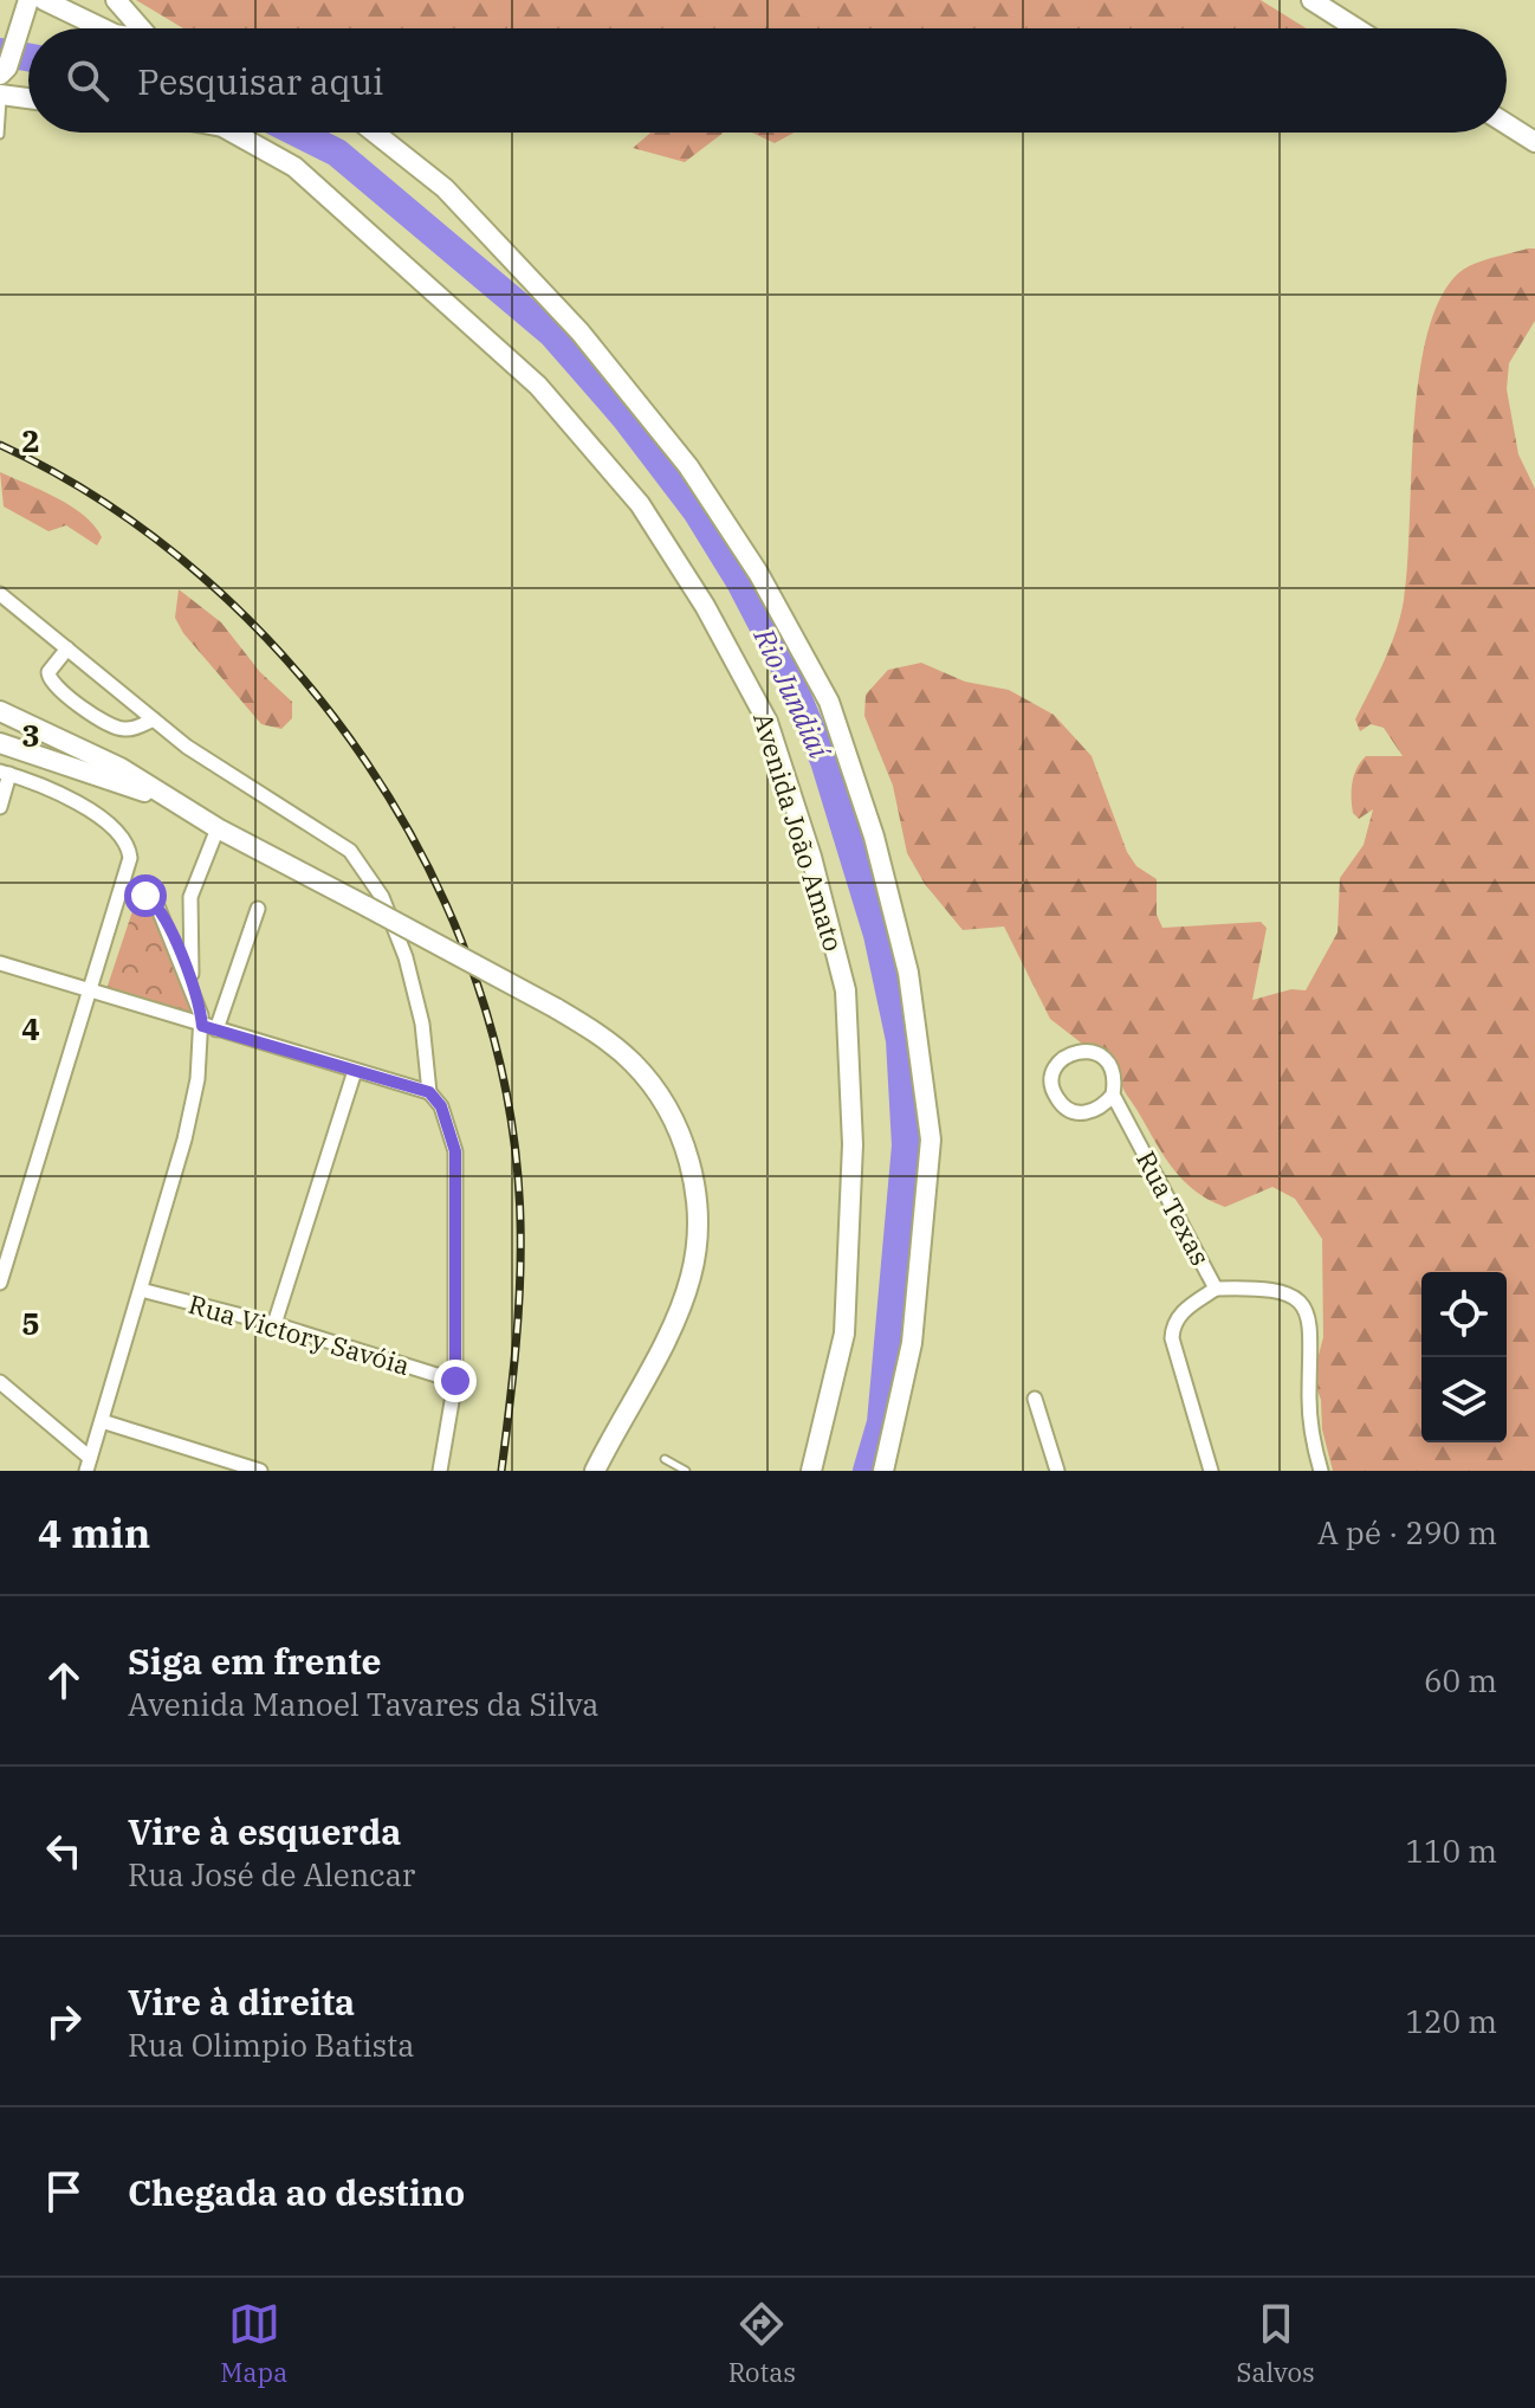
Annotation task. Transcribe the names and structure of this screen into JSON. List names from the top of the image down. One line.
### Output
{"streets":{"main road":["Avenida João Amato"],"street":["Rua Texas","Rua Victory Savóia"]},"water":["Rio Jundiaí"],"page":{"search":"Pesquisar aqui","heading":["4 min","A pé · 290 m"],"list":[["Siga em frente","Avenida Manoel Tavares da Silva","60 m"],["Vire à esquerda","Rua José de Alencar","110 m"],["Vire à direita","Rua Olimpio Batista","120 m"],"Chegada ao destino"],"nav":["Mapa","Rotas","Salvos"]},"grid":{"rows":["2","3","4","5"]}}
